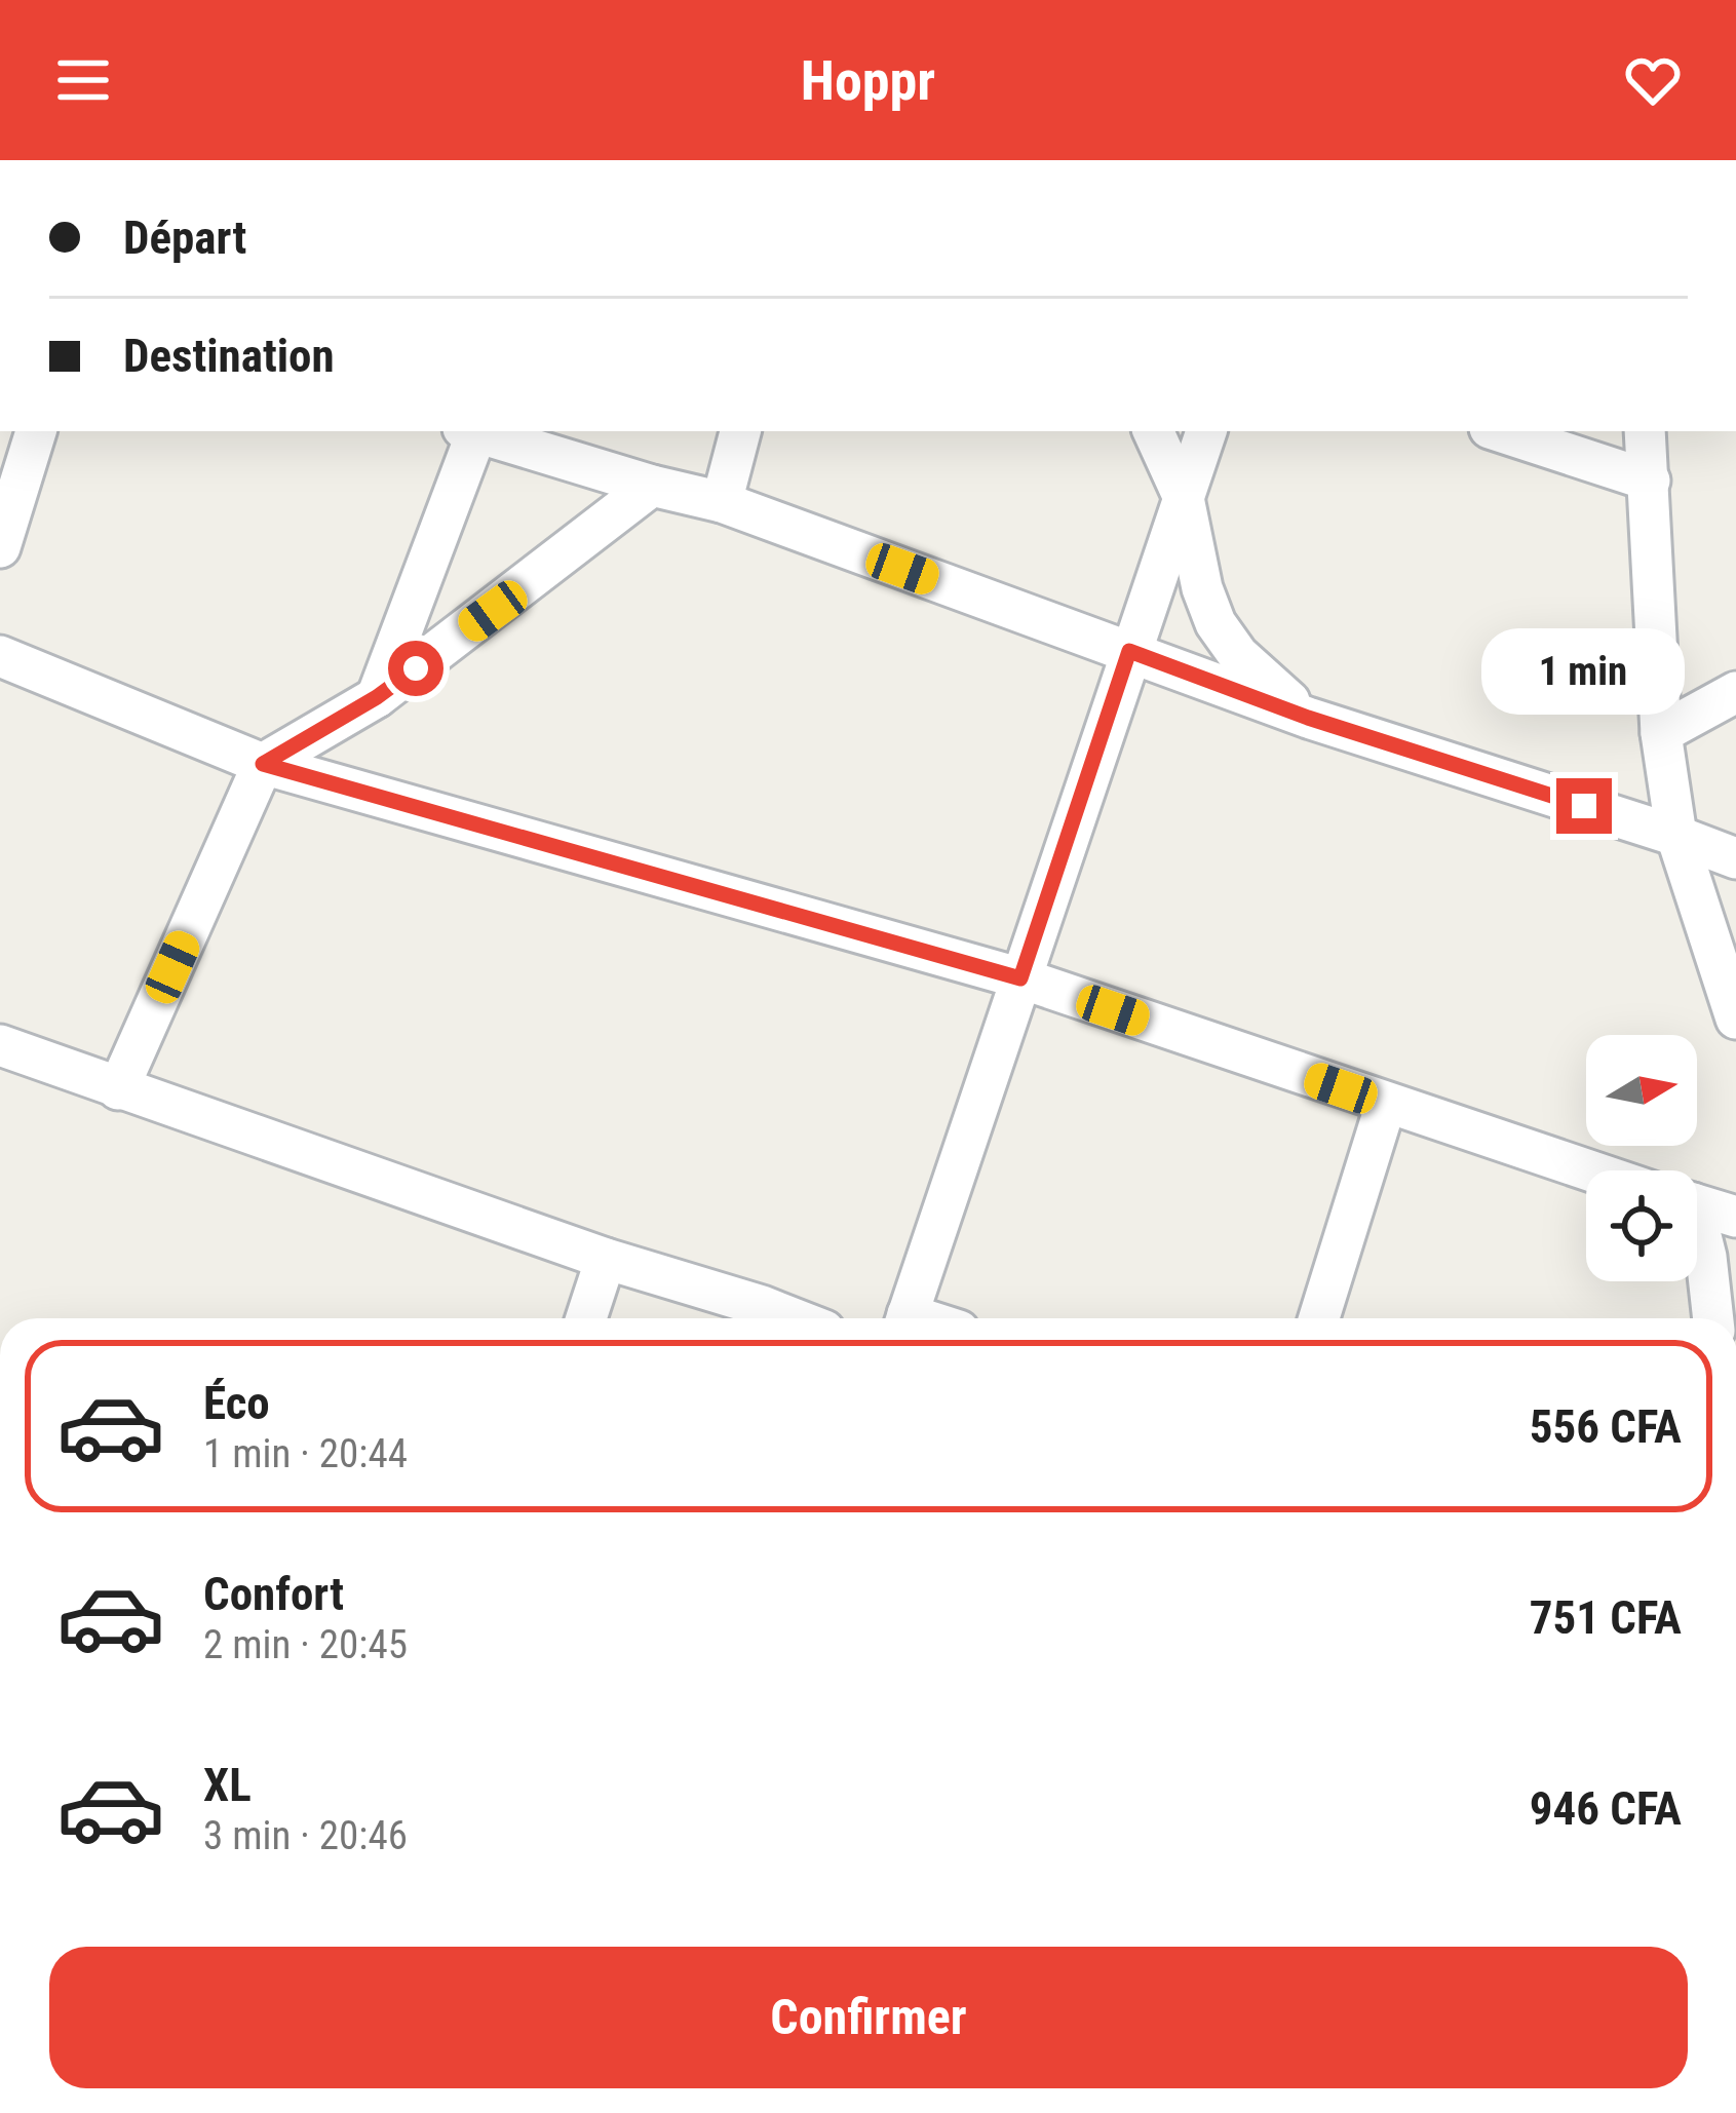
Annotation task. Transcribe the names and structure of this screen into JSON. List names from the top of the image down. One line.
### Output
{"north":"right","page":{"header":"Hoppr","banner":["Départ","Destination"],"bubble":"1 min","list":[{"name":"Éco","note":"1 min · 20:44","value":"556 CFA"},{"name":"Confort","note":"2 min · 20:45","value":"751 CFA"},{"name":"XL","note":"3 min · 20:46","value":"946 CFA"}],"buttons":"Confirmer"}}
